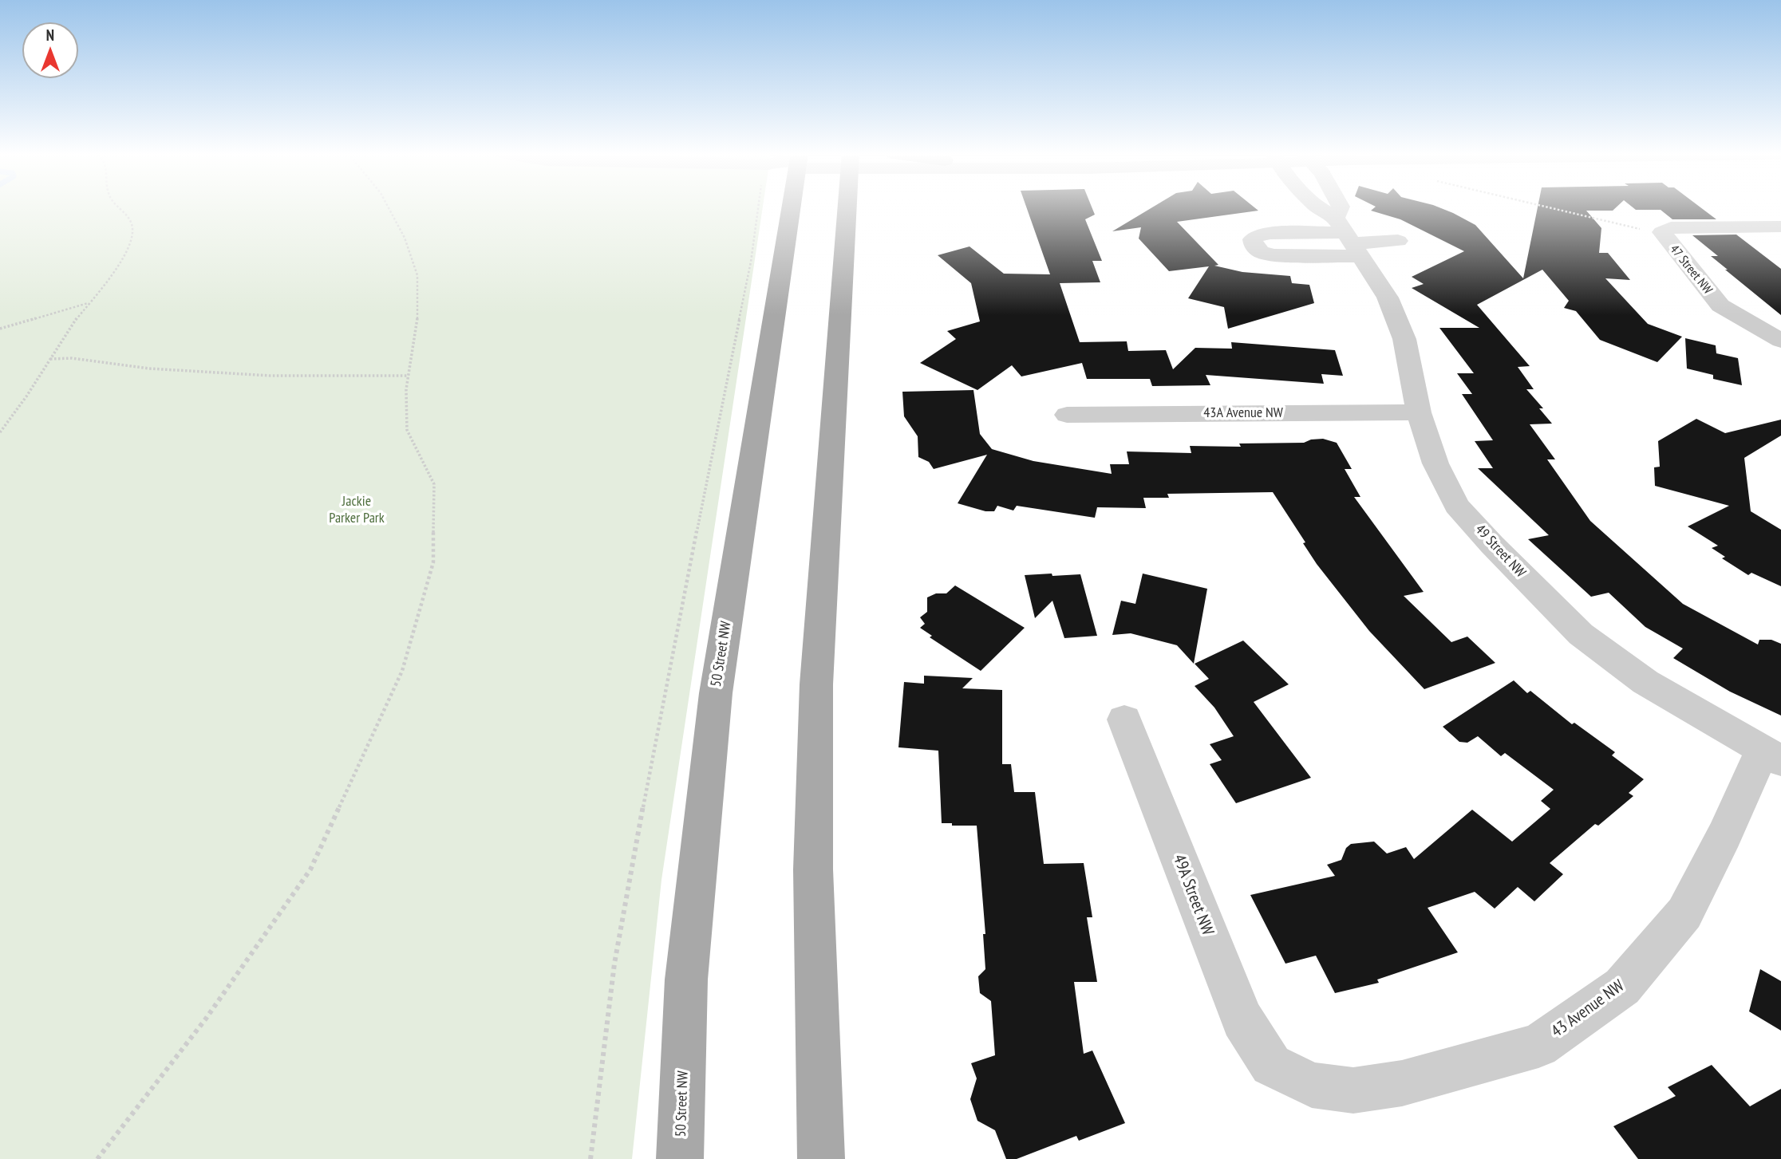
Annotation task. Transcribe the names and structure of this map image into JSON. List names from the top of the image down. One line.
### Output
{"streets":{"main road":["50 Street NW"],"street":["47 Street NW","43A Avenue NW","49 Street NW","49A Street NW","43 Avenue NW"]},"crossings":[["43A Avenue NW","49 Street NW"],["49 Street NW","43 Avenue NW"],["49A Street NW","43 Avenue NW"]],"parks":["Jackie Parker Park"],"north":"top"}
